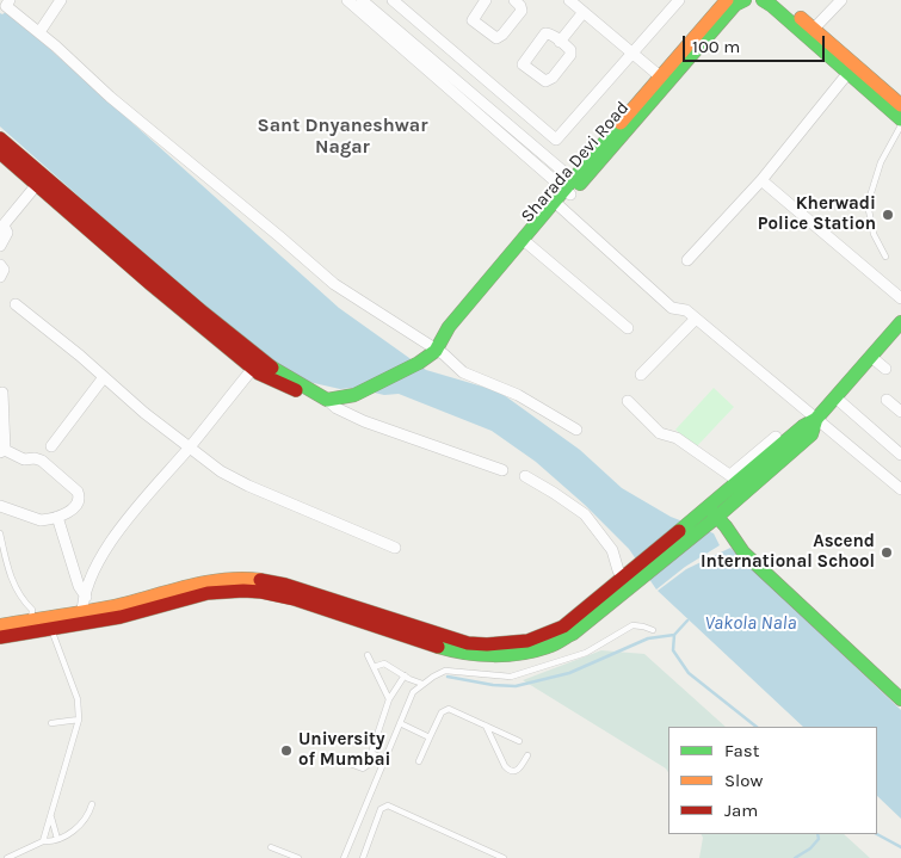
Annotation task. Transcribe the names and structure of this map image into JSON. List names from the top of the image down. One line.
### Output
{"streets":{"street":["Sharada Devi Road"]},"districts":["Sant Dnyaneshwar Nagar"],"water":["Vakola Nala"],"places":["Kherwadi Police Station","Ascend International School","University of Mumbai"],"legend":["Fast","Slow","Jam"],"scale_bar":"100 m"}
